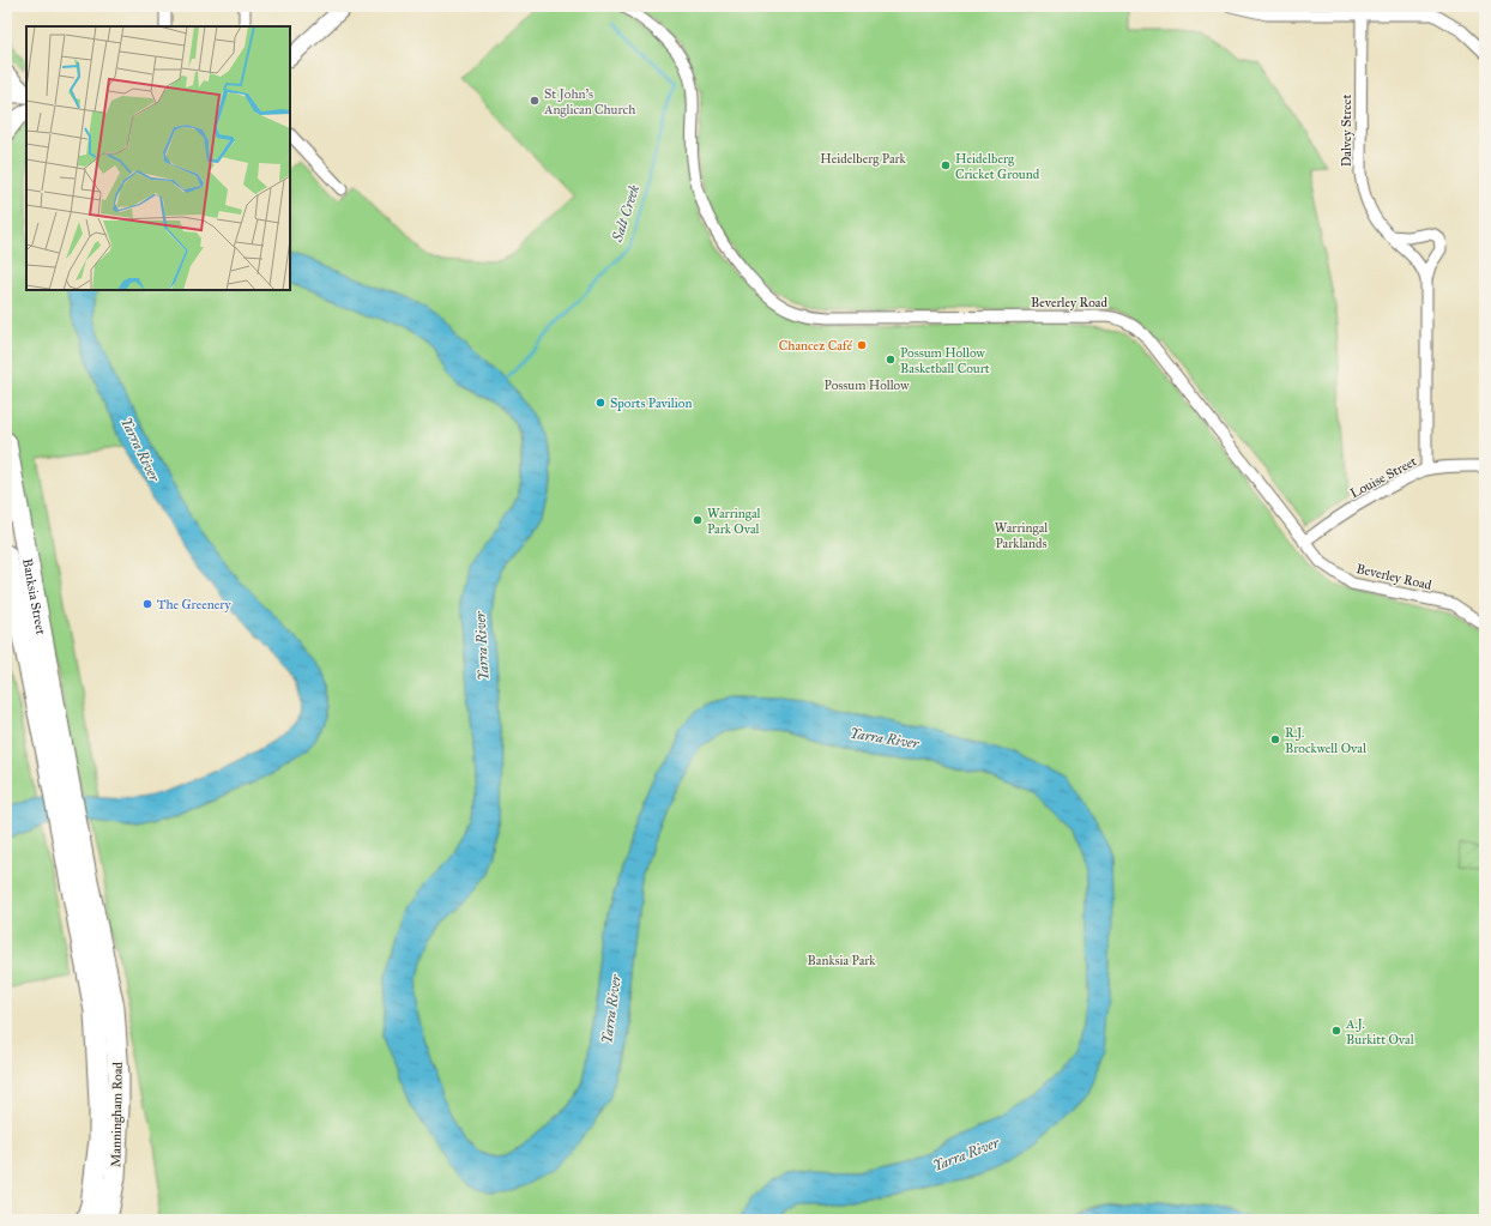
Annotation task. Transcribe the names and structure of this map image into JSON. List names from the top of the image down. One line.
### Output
{"streets":{"highway":["Banksia Street","Manningham Road"],"street":["Dalvey Street","Beverley Road","Louise Street"]},"crossings":[["Dalvey Street","Louise Street"],["Beverley Road","Louise Street"]],"water":["Salt Creek","Yarra River"],"parks":["Heidelberg Park","Possum Hollow","Warringal Parklands","Banksia Park"],"places":["St John's Anglican Church","Heidelberg Cricket Ground","Chancez Café","Possum Hollow Basketball Court","Sports Pavilion","Warringal Park Oval","The Greenery","R.J. Brockwell Oval","A.J. Burkitt Oval"]}
